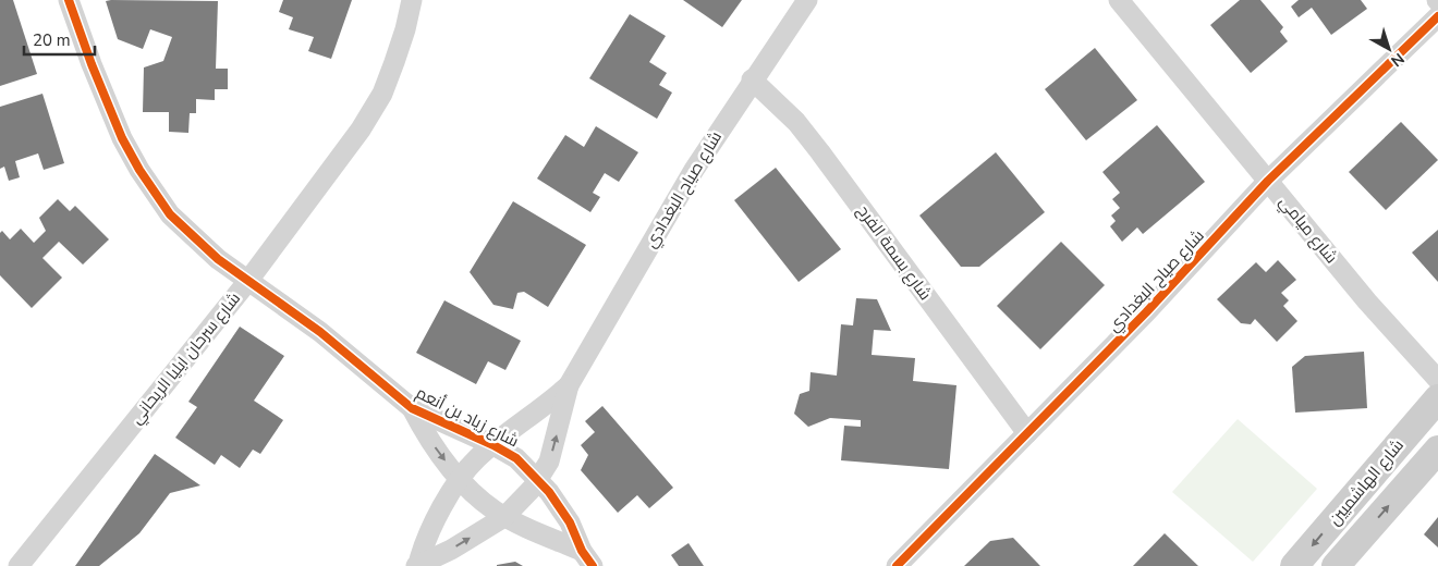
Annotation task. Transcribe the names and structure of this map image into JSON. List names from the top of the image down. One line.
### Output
{"streets":{"main road":["شارع الهاشميين"],"street":["شارع صياح البغدادي","شارع ميامي","شارع بسمة الفرح","شارع سرحان ايليا الريحاني","شارع زياد بن أنعم"]},"crossings":[["شارع صياح البغدادي","شارع ميامي"],["شارع صياح البغدادي","شارع بسمة الفرح"],["شارع صياح البغدادي","شارع زياد بن أنعم"],["شارع سرحان ايليا الريحاني","شارع زياد بن أنعم"]],"scale_bar":"20 m","north":"bottom right"}
